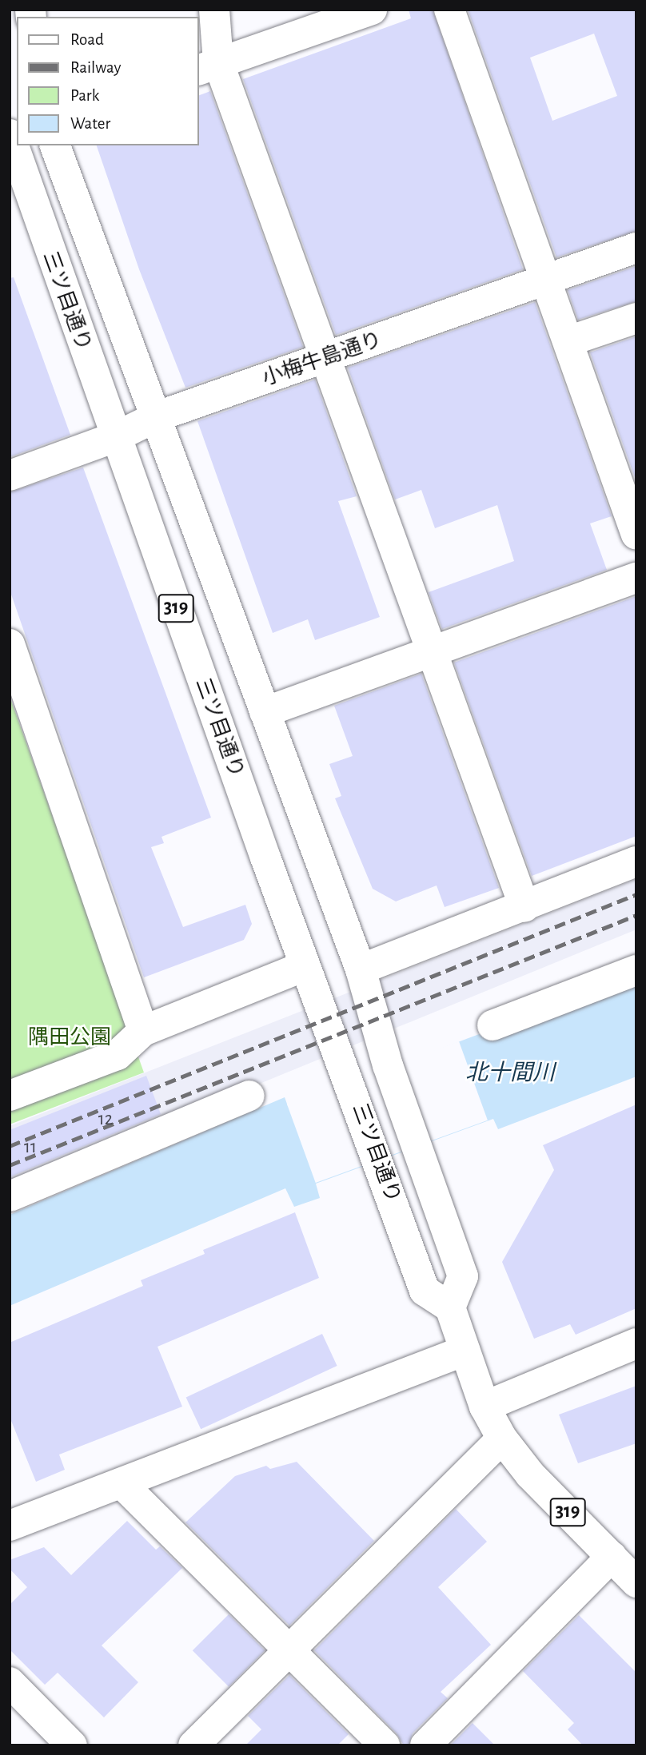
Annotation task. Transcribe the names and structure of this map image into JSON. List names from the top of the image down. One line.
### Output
{"streets":{"street":["三ツ目通り","小梅牛島通り","319"]},"crossings":[["三ツ目通り","小梅牛島通り"],["三ツ目通り","319"]],"water":["北十間川"],"parks":["隅田公園"],"house_numbers":["12","11"],"legend":["Road","Railway","Park","Water"]}
